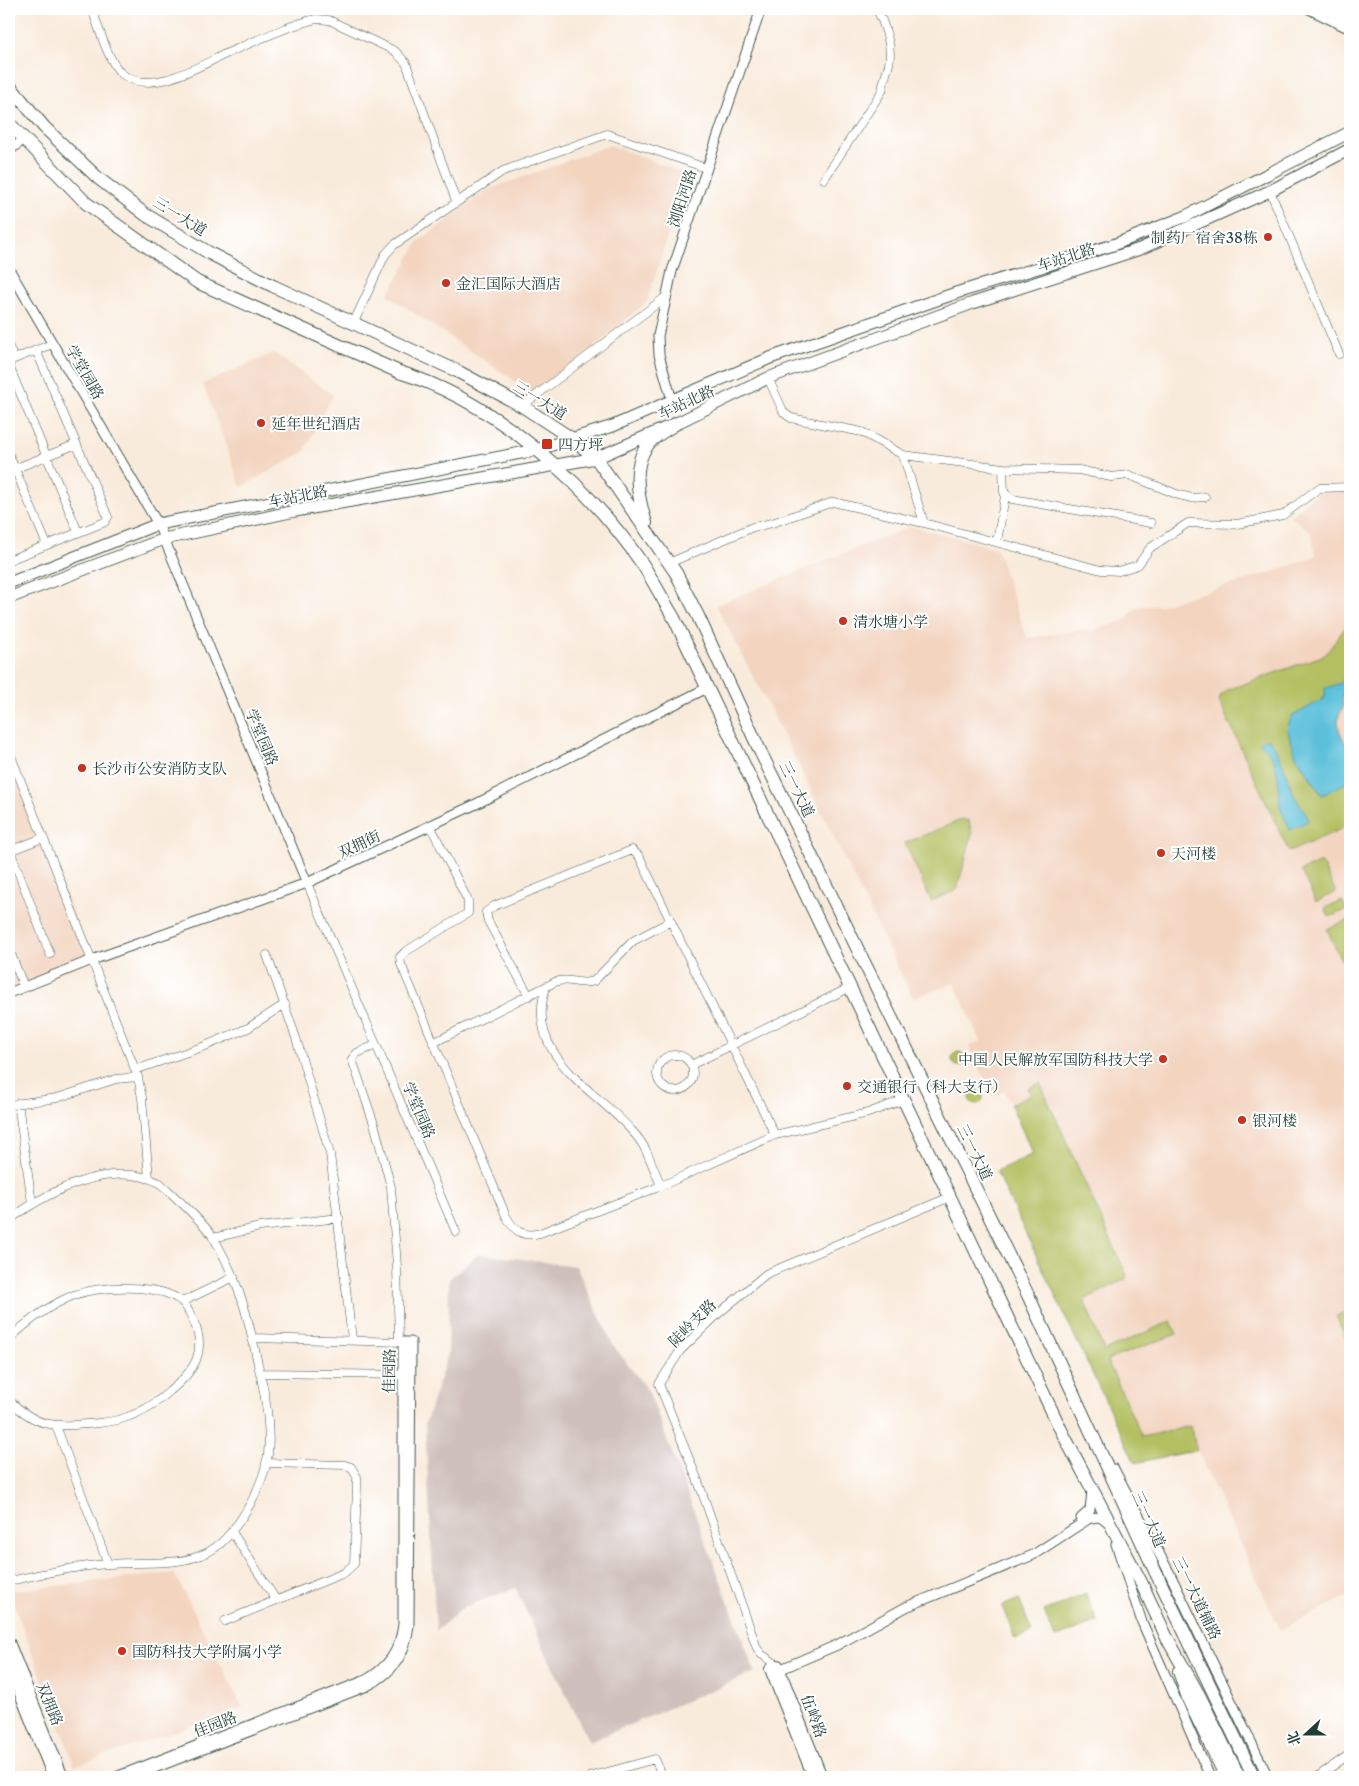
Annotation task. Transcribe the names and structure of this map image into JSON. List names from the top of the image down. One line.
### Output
{"streets":{"highway":["三一大道"],"main road":["车站北路","双拥路","伍岭路"],"street":["浏阳河路","学堂园路","双拥街","陡岭支路","佳园路","三一大道辅路"]},"crossings":[["浏阳河路","车站北路"],["三一大道","车站北路"],["三一大道","三一大道辅路"],["车站北路","学堂园路"],["学堂园路","双拥街"],["陡岭支路","伍岭路"]],"places":{"other":["制药厂宿舍38栋","金汇国际大酒店","延年世纪酒店","清水塘小学","长沙市公安消防支队","天河楼","中国人民解放军国防科技大学","交通银行（科大支行）","银河楼","国防科技大学附属小学"],"transit":["四方坪"]},"north":"left"}
